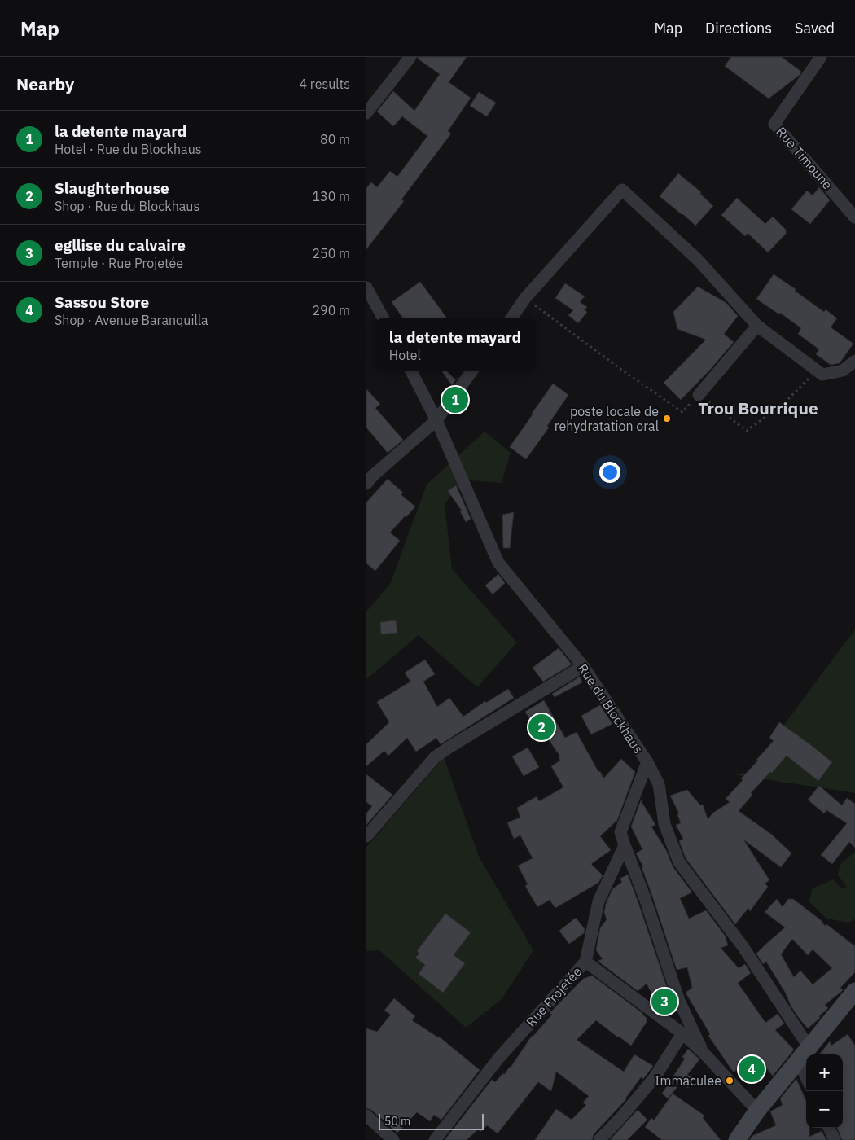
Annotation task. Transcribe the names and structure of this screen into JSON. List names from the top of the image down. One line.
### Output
{"streets":{"street":["Rue Timoune","Rue du Blockhaus","Rue Projetée"]},"crossings":[["Rue du Blockhaus","Rue Projetée"]],"districts":["Trou Bourrique"],"places":["poste locale de rehydratation oral","Immaculee"],"scale_bar":"50 m","page":{"header":"Map","nav":["Map","Directions","Saved"],"heading":["Nearby","4 results"],"list":[{"mark":"1","name":"la detente mayard","note":"Hotel · Rue du Blockhaus","value":"80 m"},{"mark":"2","name":"Slaughterhouse","note":"Shop · Rue du Blockhaus","value":"130 m"},{"mark":"3","name":"egllise du calvaire","note":"Temple · Rue Projetée","value":"250 m"},{"mark":"4","name":"Sassou Store","note":"Shop · Avenue Baranquilla","value":"290 m"}],"popup":["la detente mayard","Hotel"],"pins":["1","2","3","4"],"map_buttons":["+","−"],"scale":"50 m"}}
